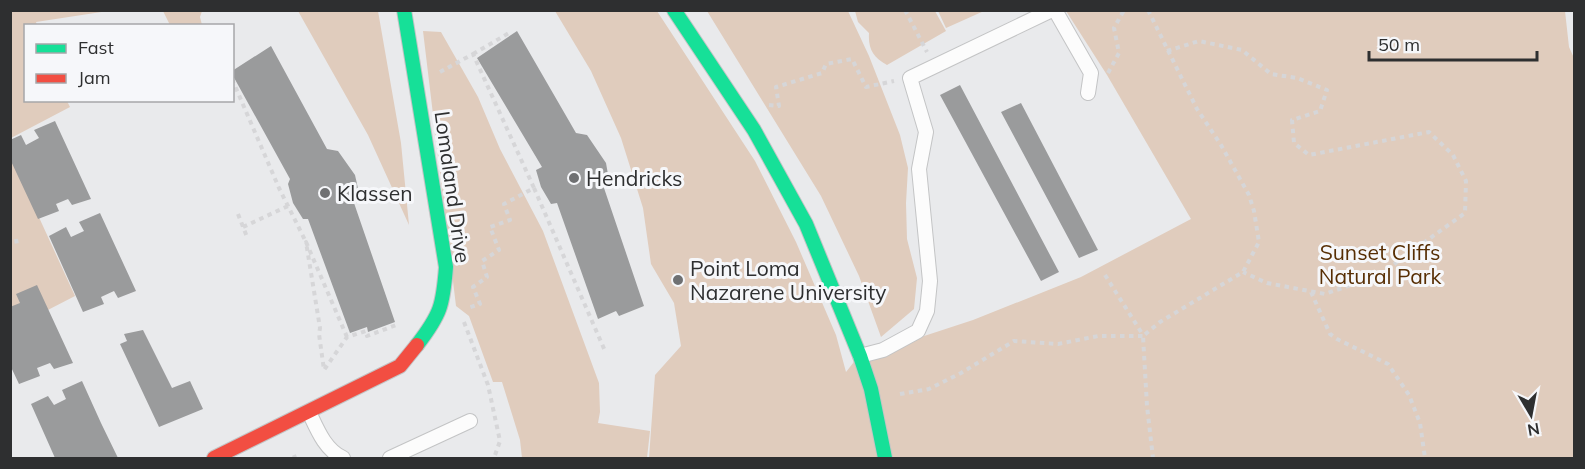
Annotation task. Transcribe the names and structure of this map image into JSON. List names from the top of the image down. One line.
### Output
{"streets":{"street":["Lomaland Drive"]},"parks":["Sunset Cliffs Natural Park"],"places":["Hendricks","Klassen","Point Loma Nazarene University"],"legend":["Fast","Jam"],"scale_bar":"50 m","north":"bottom"}
